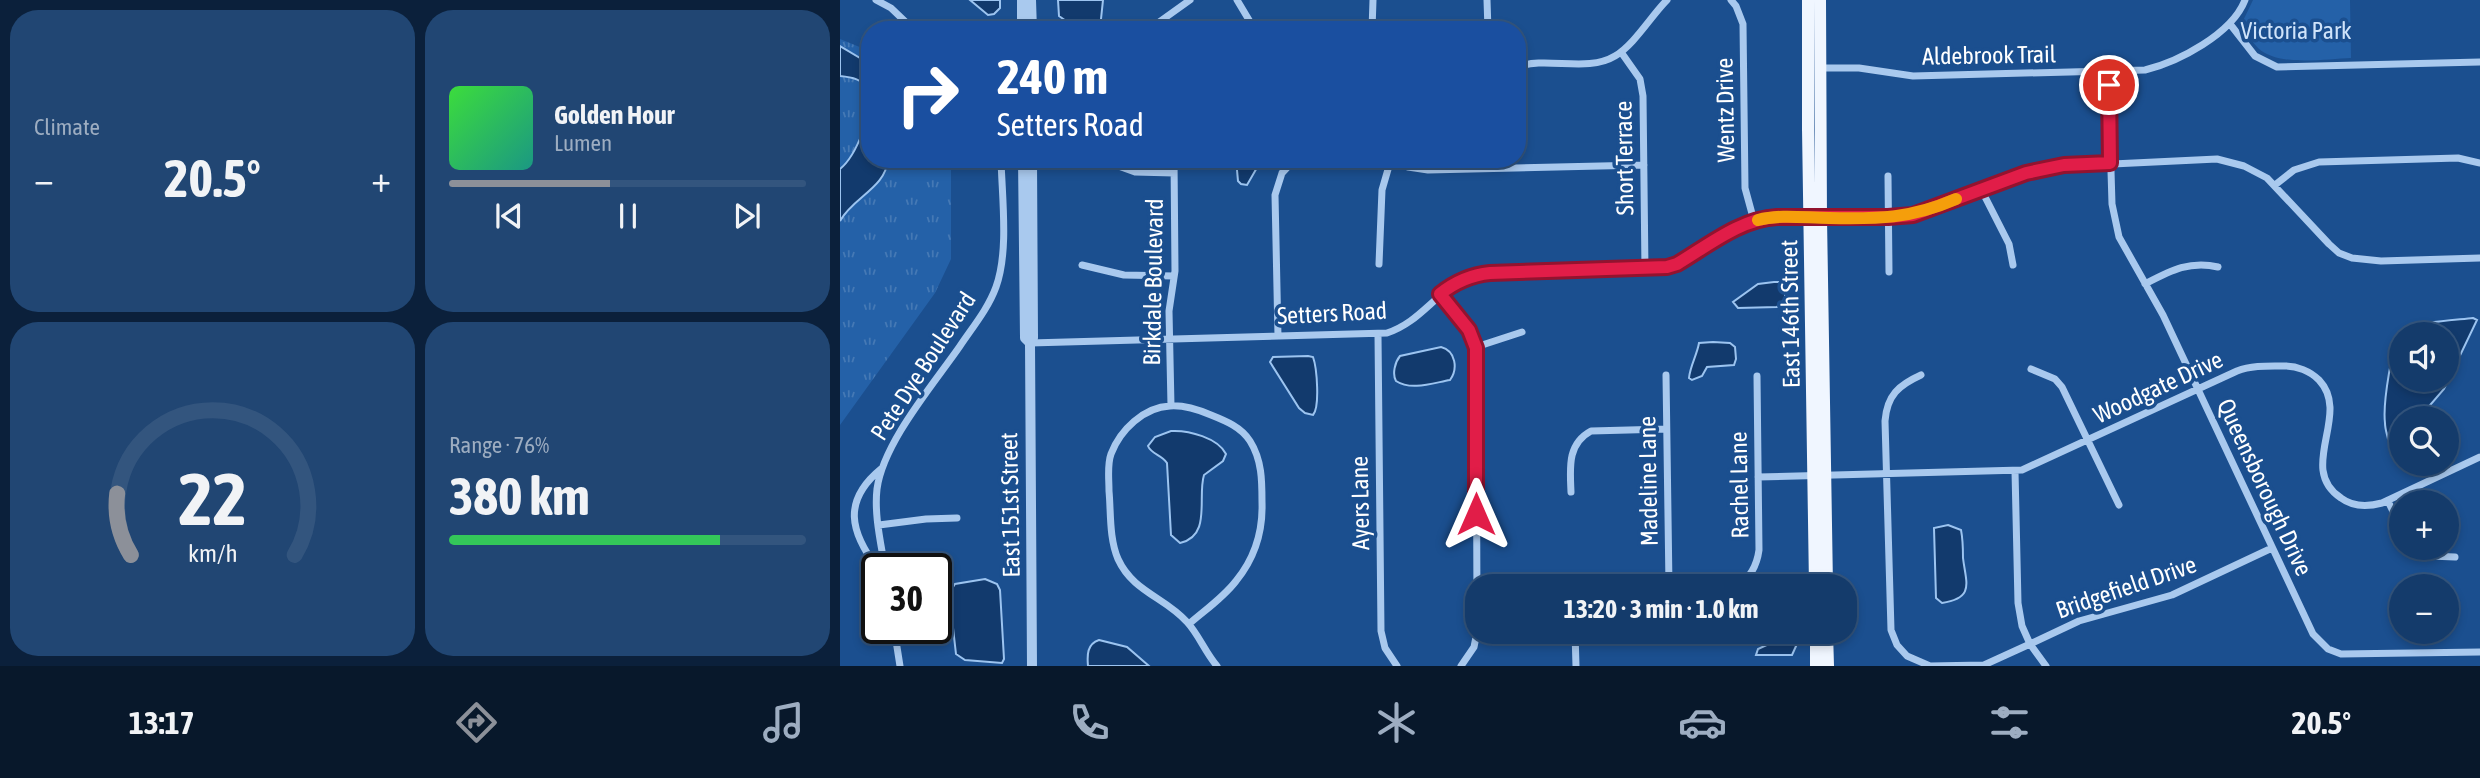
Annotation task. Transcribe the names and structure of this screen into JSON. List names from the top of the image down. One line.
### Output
{"streets":{"main road":["East 146th Street"],"street":["Aldebrook Trail","Wentz Drive","Short Terrace","Birkdale Boulevard","Setters Road","Pete Dye Boulevard","Woodgate Drive","Madeline Lane","Rachel Lane","Queensborough Drive","Ayers Lane","East 151st Street","Bridgefield Drive"]},"crossings":[["Aldebrook Trail","East 146th Street"],["Aldebrook Trail","Queensborough Drive"],["Wentz Drive","Setters Road"],["Short Terrace","Setters Road"],["Birkdale Boulevard","Setters Road"],["Setters Road","East 146th Street"],["Setters Road","Queensborough Drive"],["Setters Road","Ayers Lane"],["Setters Road","East 151st Street"],["East 146th Street","Woodgate Drive"],["Woodgate Drive","Rachel Lane"],["Woodgate Drive","Queensborough Drive"],["Woodgate Drive","Bridgefield Drive"],["Queensborough Drive","Bridgefield Drive"]],"parks":["Victoria Park"],"page":{"tile":["Climate",["Range · 76%","380 km"]],"turn":["240 m","Setters Road"],"song":["Golden Hour","Lumen"],"heat":["−","20.5°","+"],"map_buttons":["+","−"],"limit":"30","trip":"13:20 · 3 min · 1.0 km","tabs":["13:17","20.5°"],"gauge":["22","km/h"]}}
